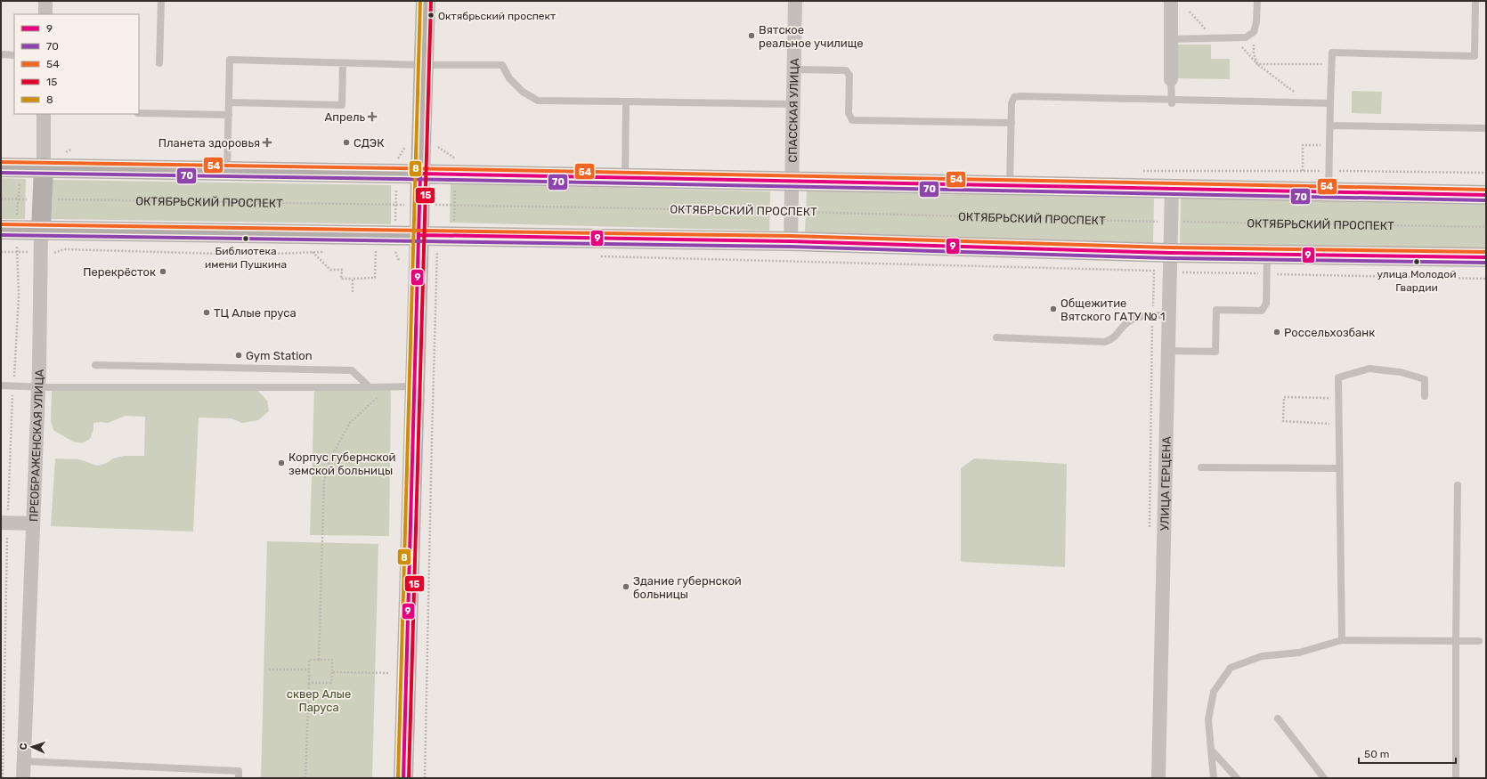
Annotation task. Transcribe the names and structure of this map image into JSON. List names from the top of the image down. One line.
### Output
{"streets":{"main road":["ПРЕОБРАЖЕНСКАЯ УЛИЦА"],"street":["СПАССКАЯ УЛИЦА","УЛИЦА ГЕРЦЕНА"],"path":["ОКТЯБРЬСКИЙ ПРОСПЕКТ"]},"crossings":[["СПАССКАЯ УЛИЦА","ОКТЯБРЬСКИЙ ПРОСПЕКТ"],["ОКТЯБРЬСКИЙ ПРОСПЕКТ","ПРЕОБРАЖЕНСКАЯ УЛИЦА"],["ОКТЯБРЬСКИЙ ПРОСПЕКТ","УЛИЦА ГЕРЦЕНА"]],"parks":["сквер Алые Паруса"],"places":{"other":["Октябрьский проспект","Вятское реальное училище","СДЭК","Библиотека имени Пушкина","улица Молодой Гвардии","Перекрёсток","Общежитие Вятского ГАТУ № 1","ТЦ Алые пруса","Россельхозбанк","Gym Station","Корпус губернской земской больницы","Здание губернской больницы"],"health":["Апрель","Планета здоровья"]},"lines":["transit line 15","transit line 8","transit line 54","transit line 70","transit line 9"],"legend":["9","70","54","15","8"],"scale_bar":"50 m","north":"left"}
